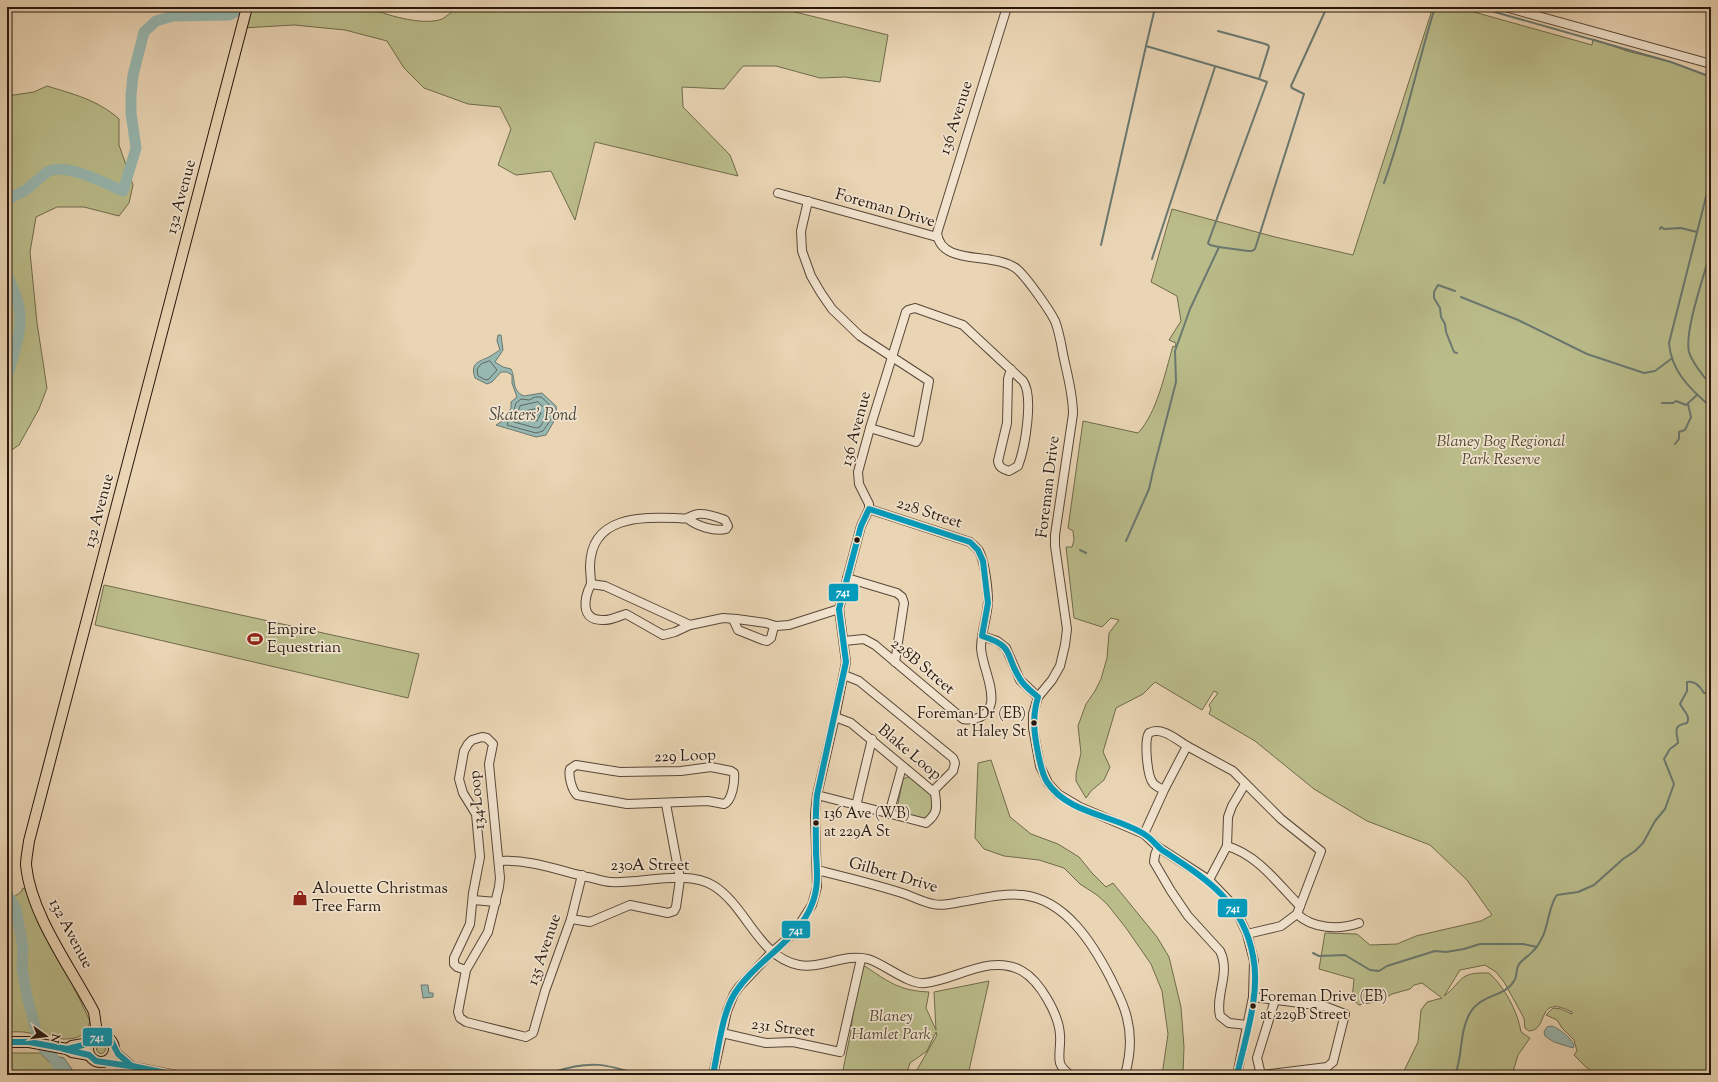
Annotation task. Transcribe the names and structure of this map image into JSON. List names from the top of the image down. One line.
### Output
{"streets":{"main road":["132 Avenue"],"street":["136 Avenue","Foreman Drive","228 Street","228B Street","Blake Loop","229 Loop","134 Loop","230A Street","Gilbert Drive","135 Avenue","231 Street"]},"crossings":[["136 Avenue","Foreman Drive"],["136 Avenue","228 Street"],["228 Street","228B Street"],["134 Loop","230A Street"],["134 Loop","135 Avenue"],["230A Street","135 Avenue"],["230A Street","231 Street"]],"water":["Skaters' Pond"],"parks":["Blaney Bog Regional Park Reserve","Blaney Hamlet Park"],"places":{"sports":["Empire Equestrian"],"other":["Foreman Dr (EB) at Haley St","136 Ave (WB) at 229A St","Foreman Drive (EB) at 229B Street"],"shop":["Alouette Christmas Tree Farm"]},"lines":["transit line 741"],"north":"right"}
